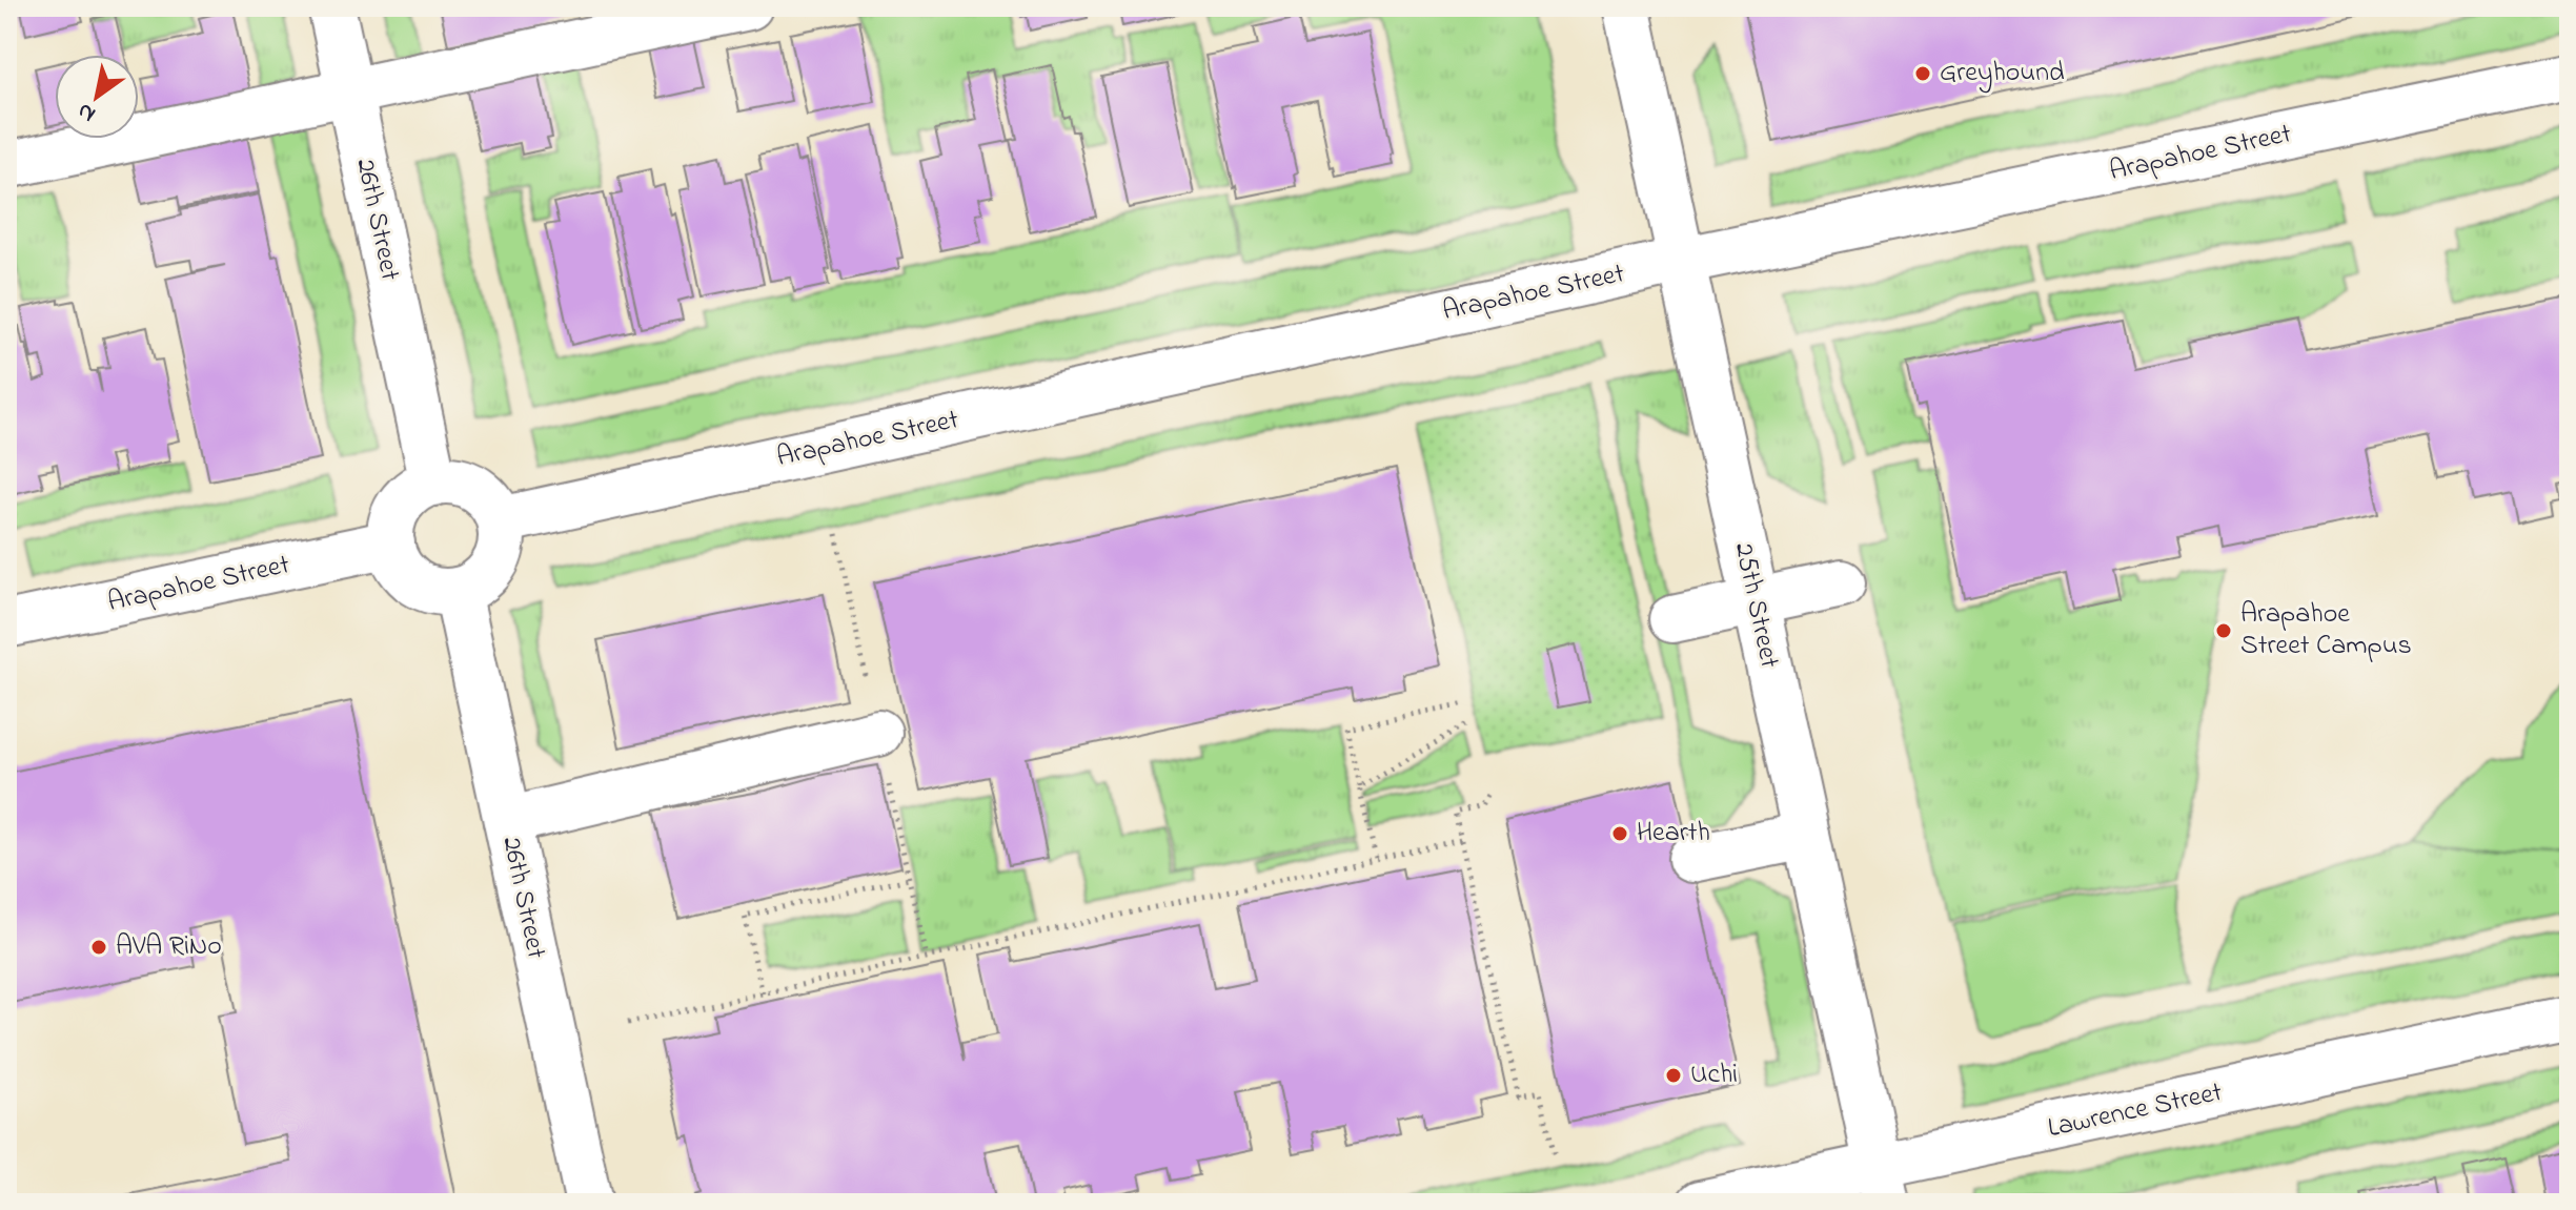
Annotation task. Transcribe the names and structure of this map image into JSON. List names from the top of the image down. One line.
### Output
{"streets":{"street":["Arapahoe Street","26th Street","25th Street","Lawrence Street"]},"crossings":[["Arapahoe Street","26th Street"],["Arapahoe Street","25th Street"],["25th Street","Lawrence Street"]],"places":["Greyhound","Arapahoe Street Campus","Hearth","AVA RiNo","Uchi"],"north":"bottom left"}
